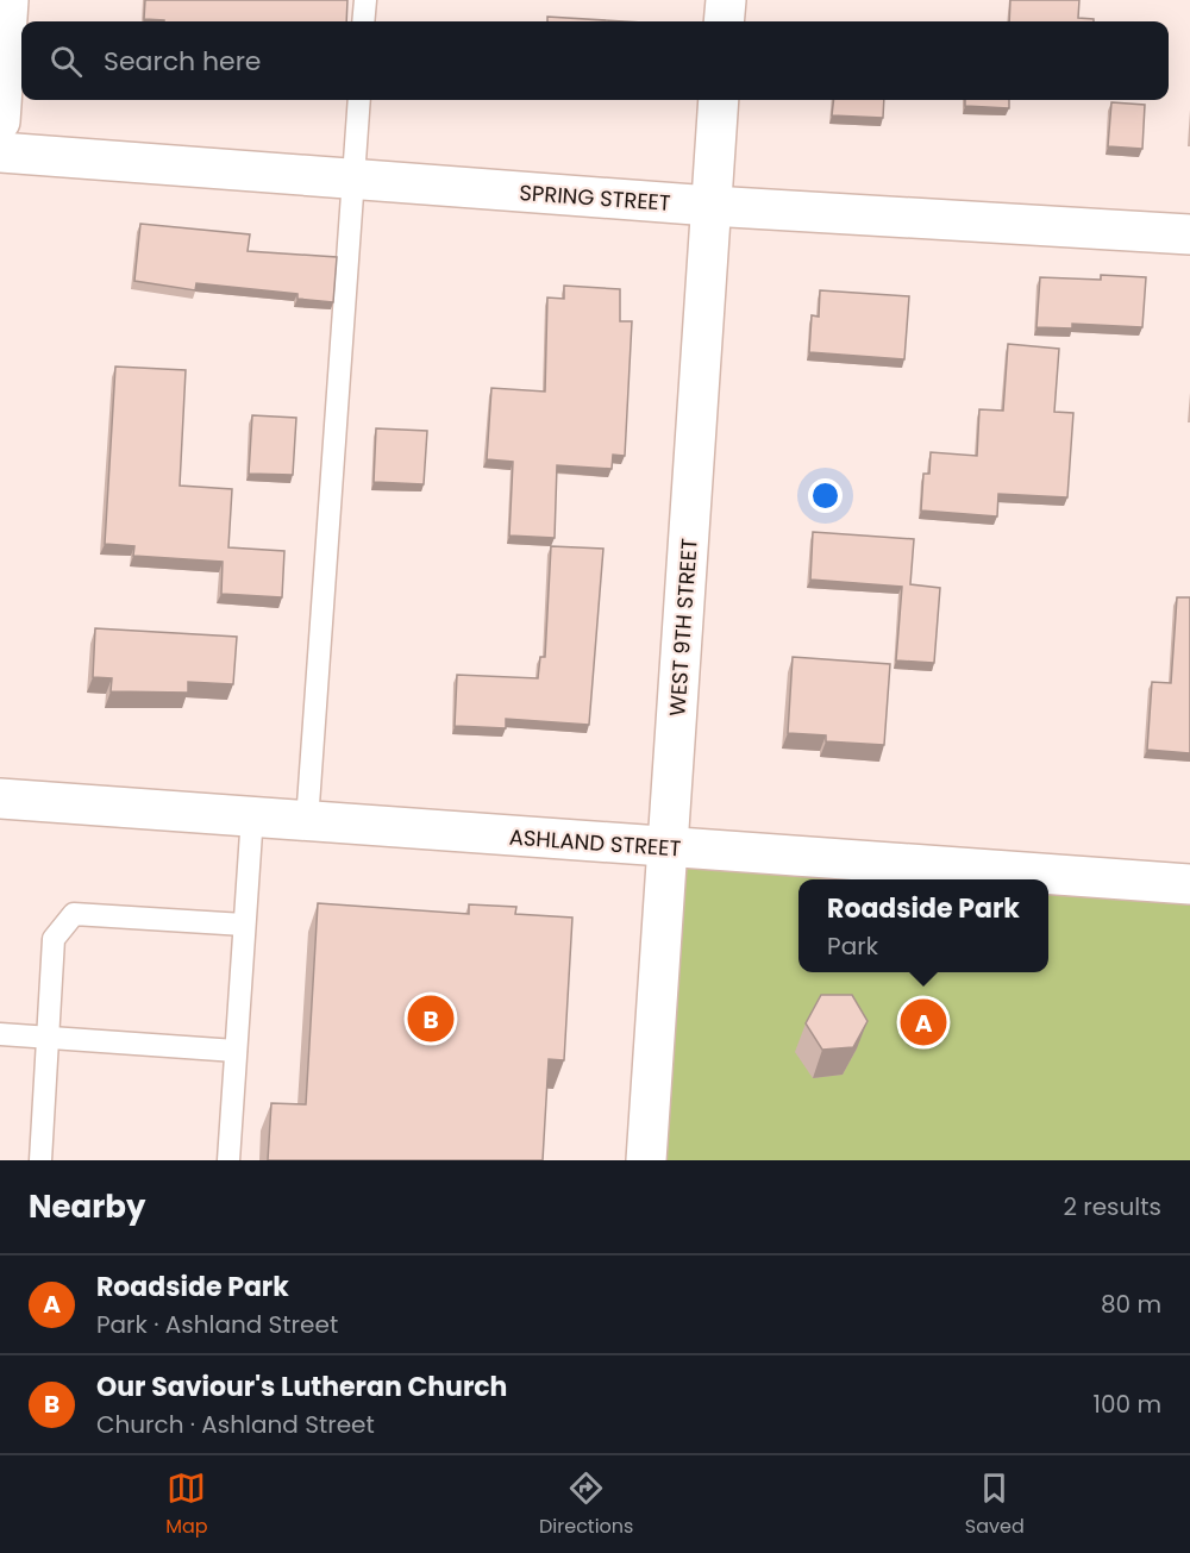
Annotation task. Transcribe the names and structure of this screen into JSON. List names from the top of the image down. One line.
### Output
{"streets":{"street":["SPRING STREET","WEST 9TH STREET","ASHLAND STREET"]},"crossings":[["SPRING STREET","WEST 9TH STREET"],["WEST 9TH STREET","ASHLAND STREET"]],"page":{"search":"Search here","popup":["Roadside Park","Park"],"pins":["B","A"],"heading":["Nearby","2 results"],"list":[{"mark":"A","name":"Roadside Park","note":"Park · Ashland Street","value":"80 m"},{"mark":"B","name":"Our Saviour's Lutheran Church","note":"Church · Ashland Street","value":"100 m"}],"nav":["Map","Directions","Saved"]}}
